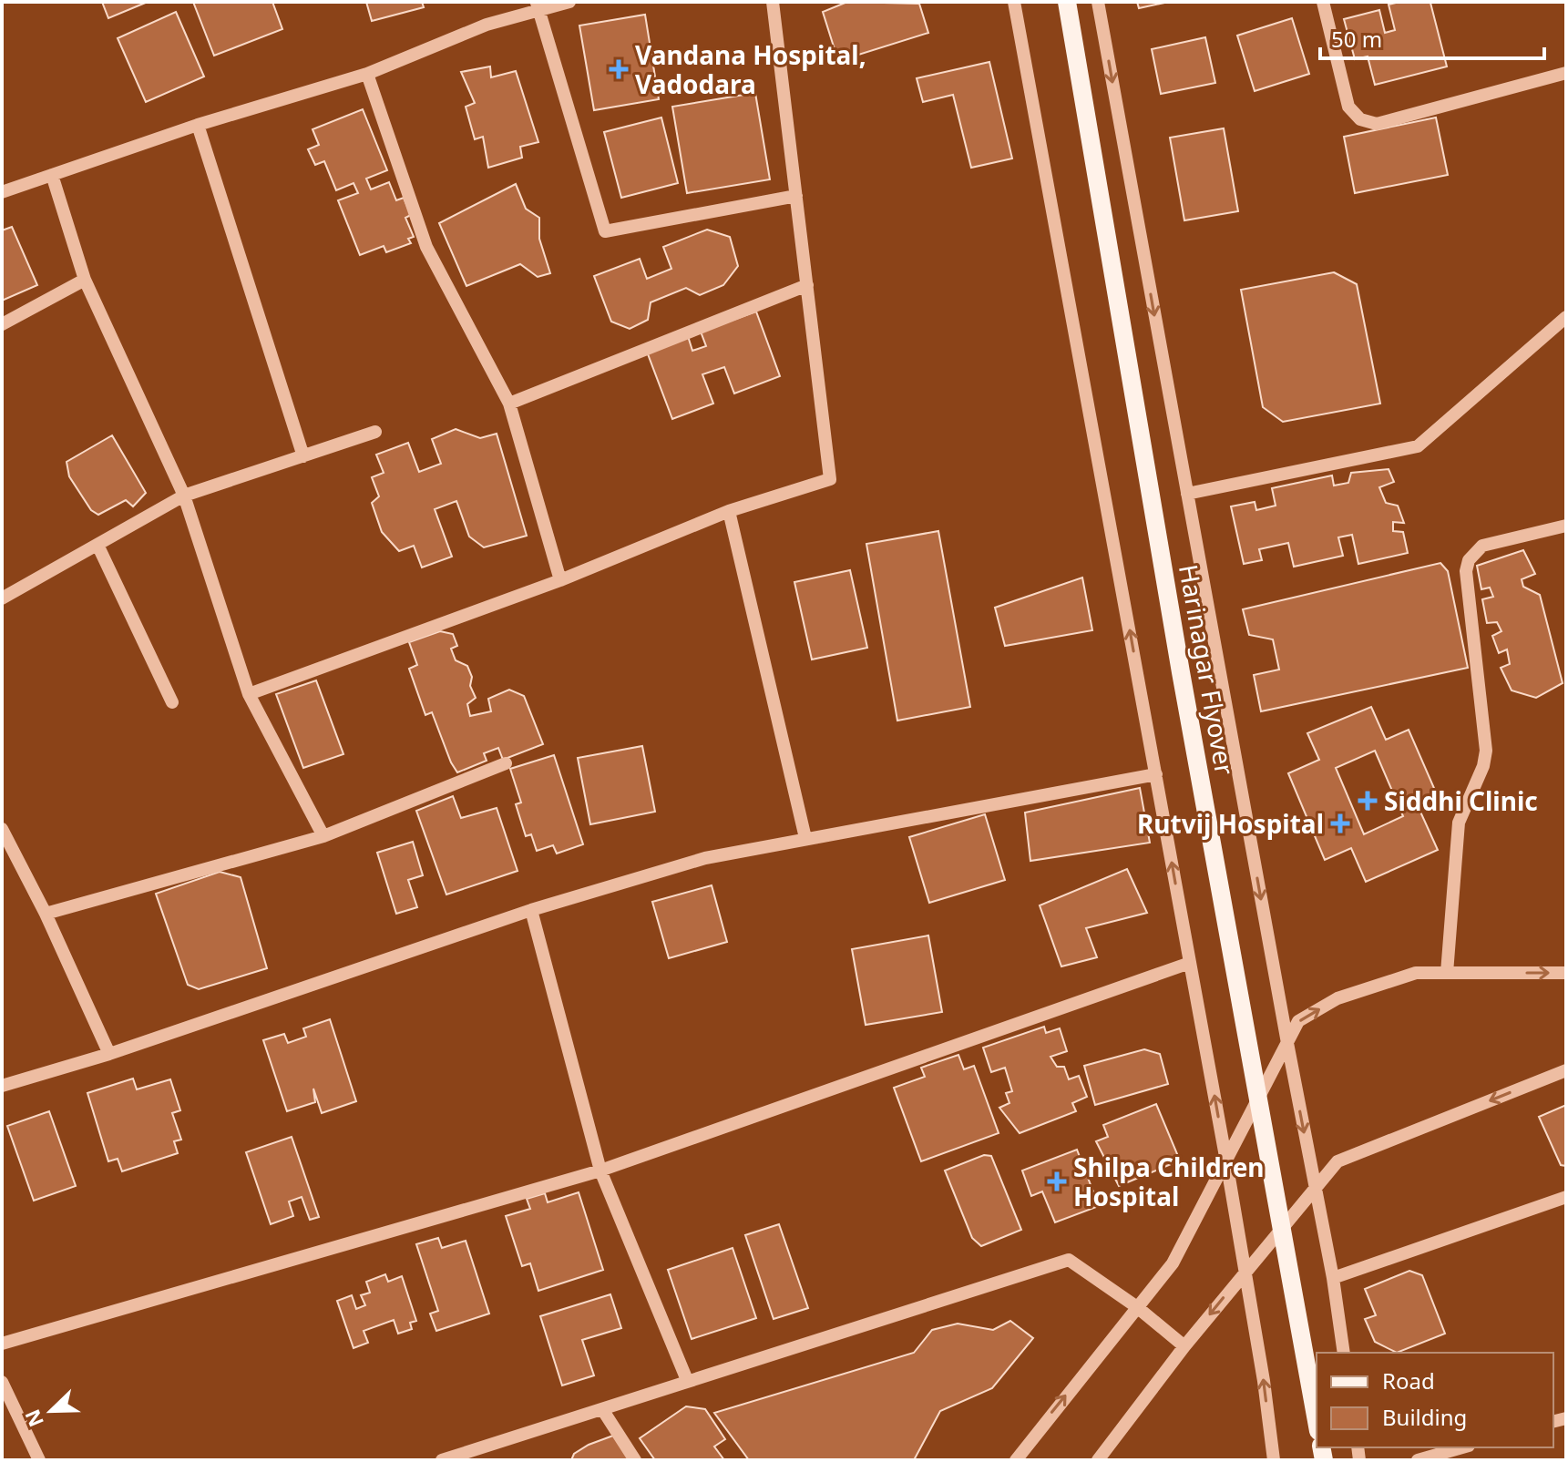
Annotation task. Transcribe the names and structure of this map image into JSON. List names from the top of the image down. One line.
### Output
{"streets":{"main road":["Harinagar Flyover"]},"places":{"health":["Vandana Hospital, Vadodara","Siddhi Clinic","Rutvij Hospital","Shilpa Children Hospital"]},"legend":["Road","Building"],"scale_bar":"50 m","north":"bottom left"}
